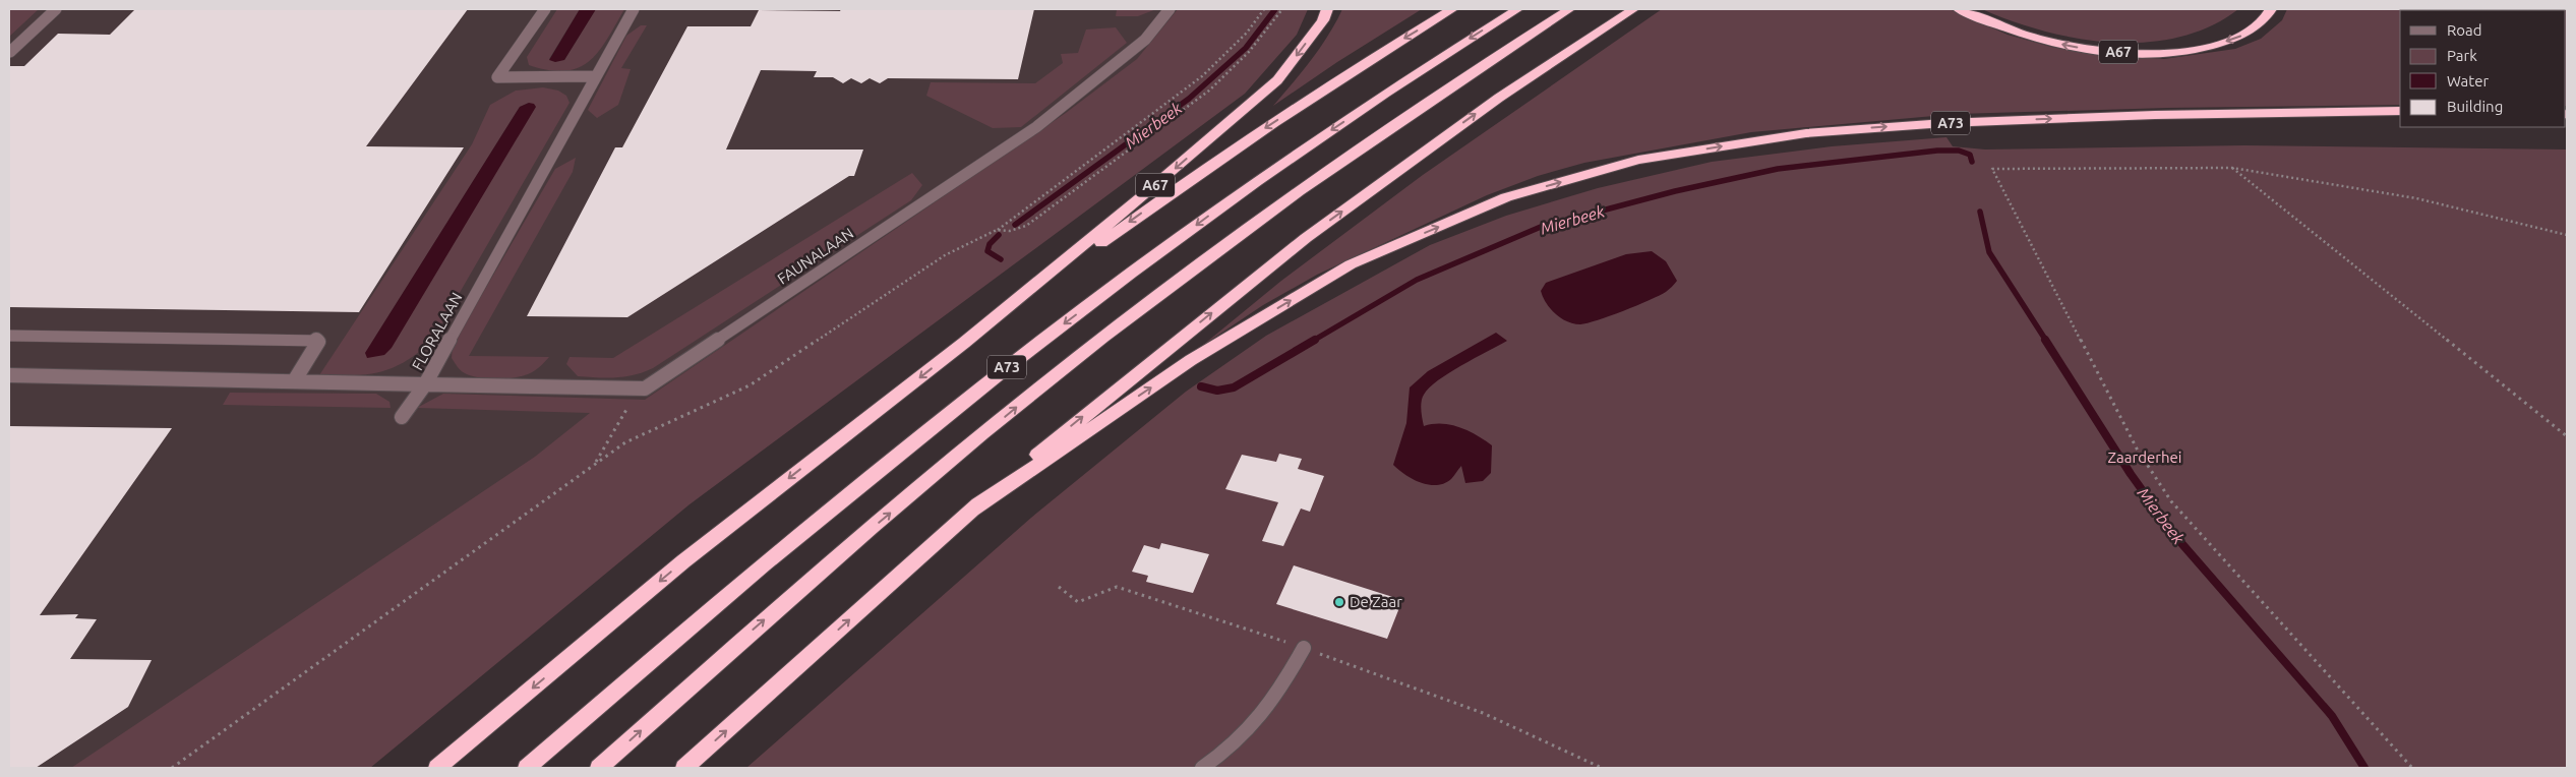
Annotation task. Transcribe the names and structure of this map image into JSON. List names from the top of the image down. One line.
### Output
{"streets":{"highway":["A67","A73"],"street":["FAUNALAAN","FLORALAAN"]},"crossings":[["FAUNALAAN","FLORALAAN"]],"water":["Mierbeek"],"parks":["Zaarderhei"],"places":["De Zaar"],"legend":["Road","Park","Water","Building"]}
